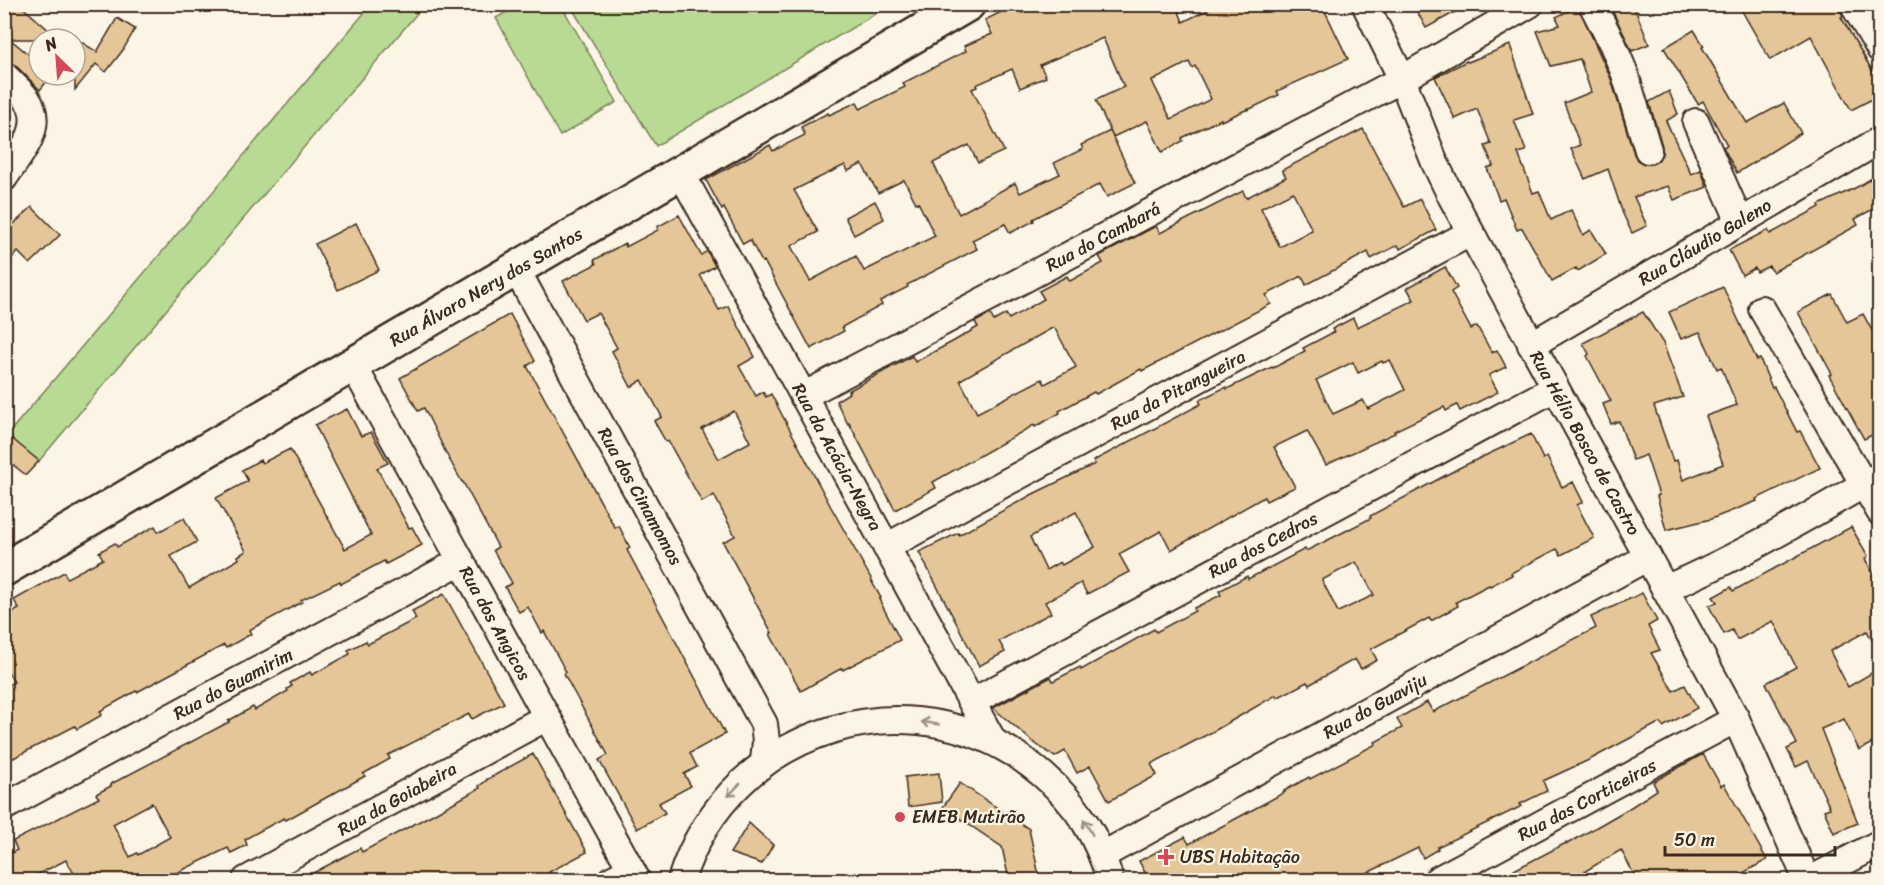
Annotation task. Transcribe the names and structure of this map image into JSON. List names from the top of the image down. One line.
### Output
{"streets":{"main road":["Rua Álvaro Nery dos Santos"],"street":["Rua do Cambará","Rua Cláudio Galeno","Rua da Pitangueira","Rua Hélio Bosco de Castro","Rua da Acácia-Negra","Rua dos Cinamomos","Rua dos Cedros","Rua dos Angicos","Rua do Guamirim","Rua do Guaviju","Rua da Goiabeira","Rua das Corticeiras"]},"crossings":[["Rua do Cambará","Rua Hélio Bosco de Castro"],["Rua do Cambará","Rua da Acácia-Negra"],["Rua Cláudio Galeno","Rua Hélio Bosco de Castro"],["Rua Álvaro Nery dos Santos","Rua da Acácia-Negra"],["Rua Álvaro Nery dos Santos","Rua dos Cinamomos"],["Rua Álvaro Nery dos Santos","Rua dos Angicos"],["Rua da Pitangueira","Rua Hélio Bosco de Castro"],["Rua da Pitangueira","Rua da Acácia-Negra"],["Rua Hélio Bosco de Castro","Rua dos Cedros"],["Rua Hélio Bosco de Castro","Rua do Guaviju"],["Rua Hélio Bosco de Castro","Rua das Corticeiras"],["Rua da Acácia-Negra","Rua dos Cedros"],["Rua dos Angicos","Rua do Guamirim"],["Rua dos Angicos","Rua da Goiabeira"]],"places":{"other":["EMEB Mutirão"],"health":["UBS Habitação"]},"scale_bar":"50 m","north":"top left"}
